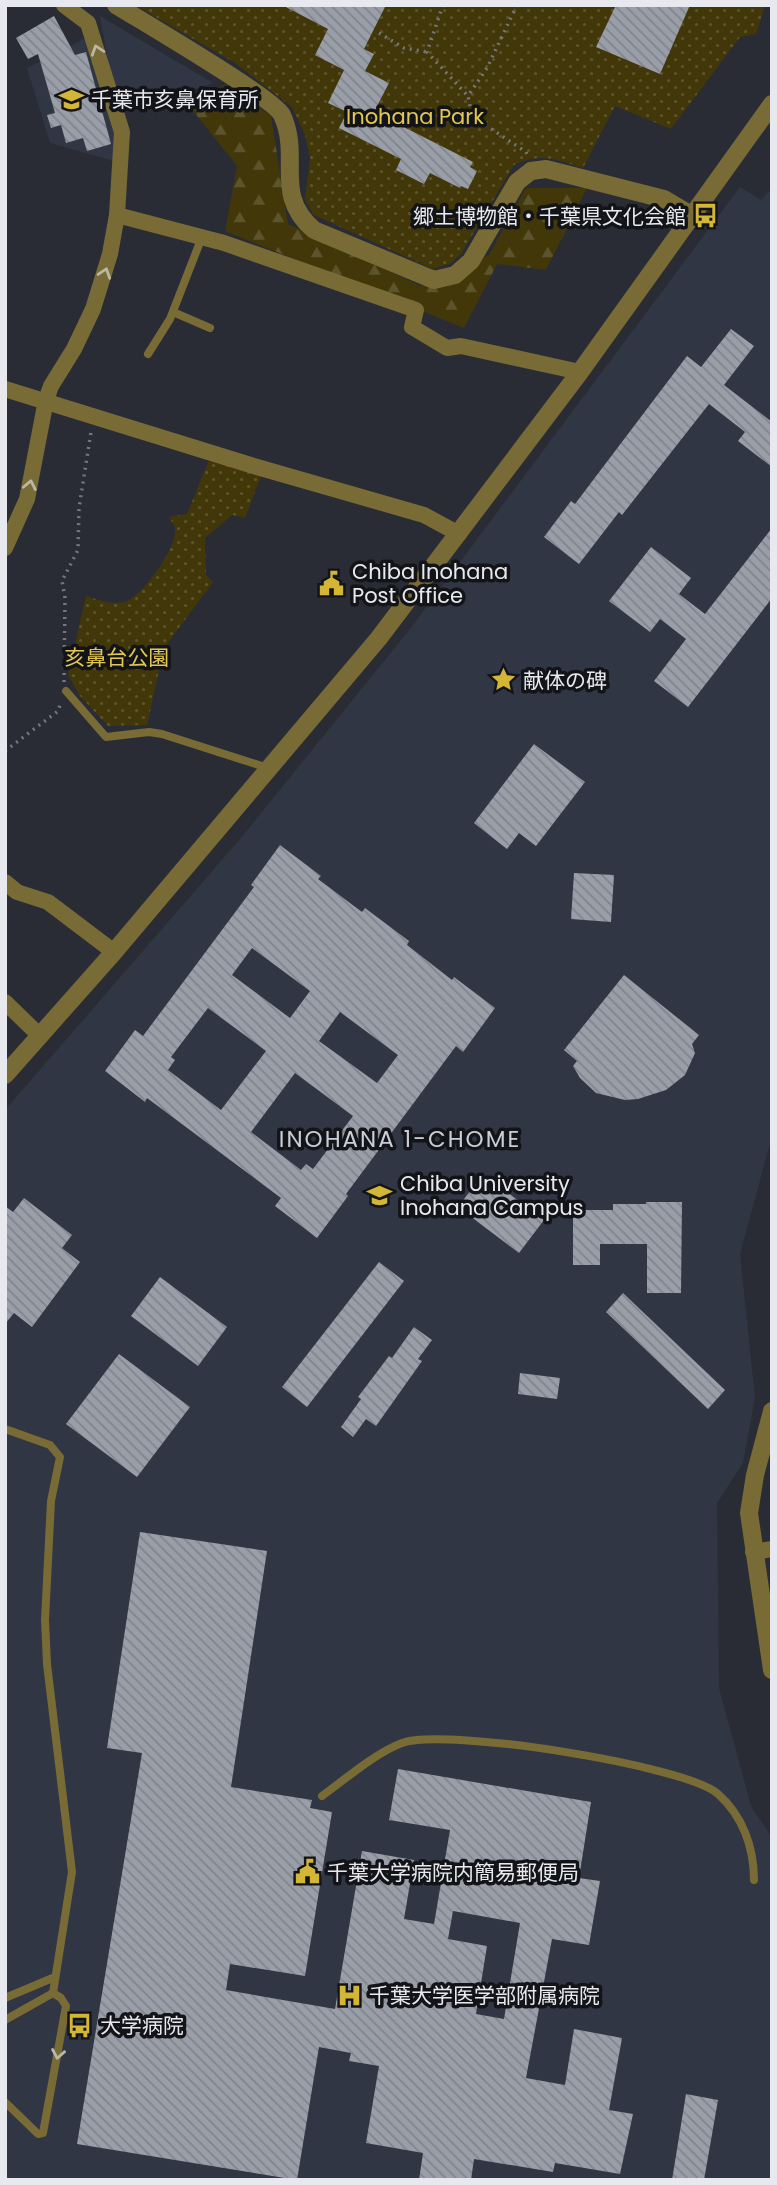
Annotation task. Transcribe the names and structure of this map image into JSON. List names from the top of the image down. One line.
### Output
{"districts":["INOHANA 1-CHOME"],"parks":["Inohana Park","亥鼻台公園"],"places":{"school or university":["千葉市亥鼻保育所","Chiba University Inohana Campus"],"bus stop":["郷土博物館・千葉県文化会館","大学病院"],"public building":["Chiba Inohana Post Office","千葉大学病院内簡易郵便局"],"place":["献体の碑"],"hospital":["千葉大学医学部附属病院"]}}
